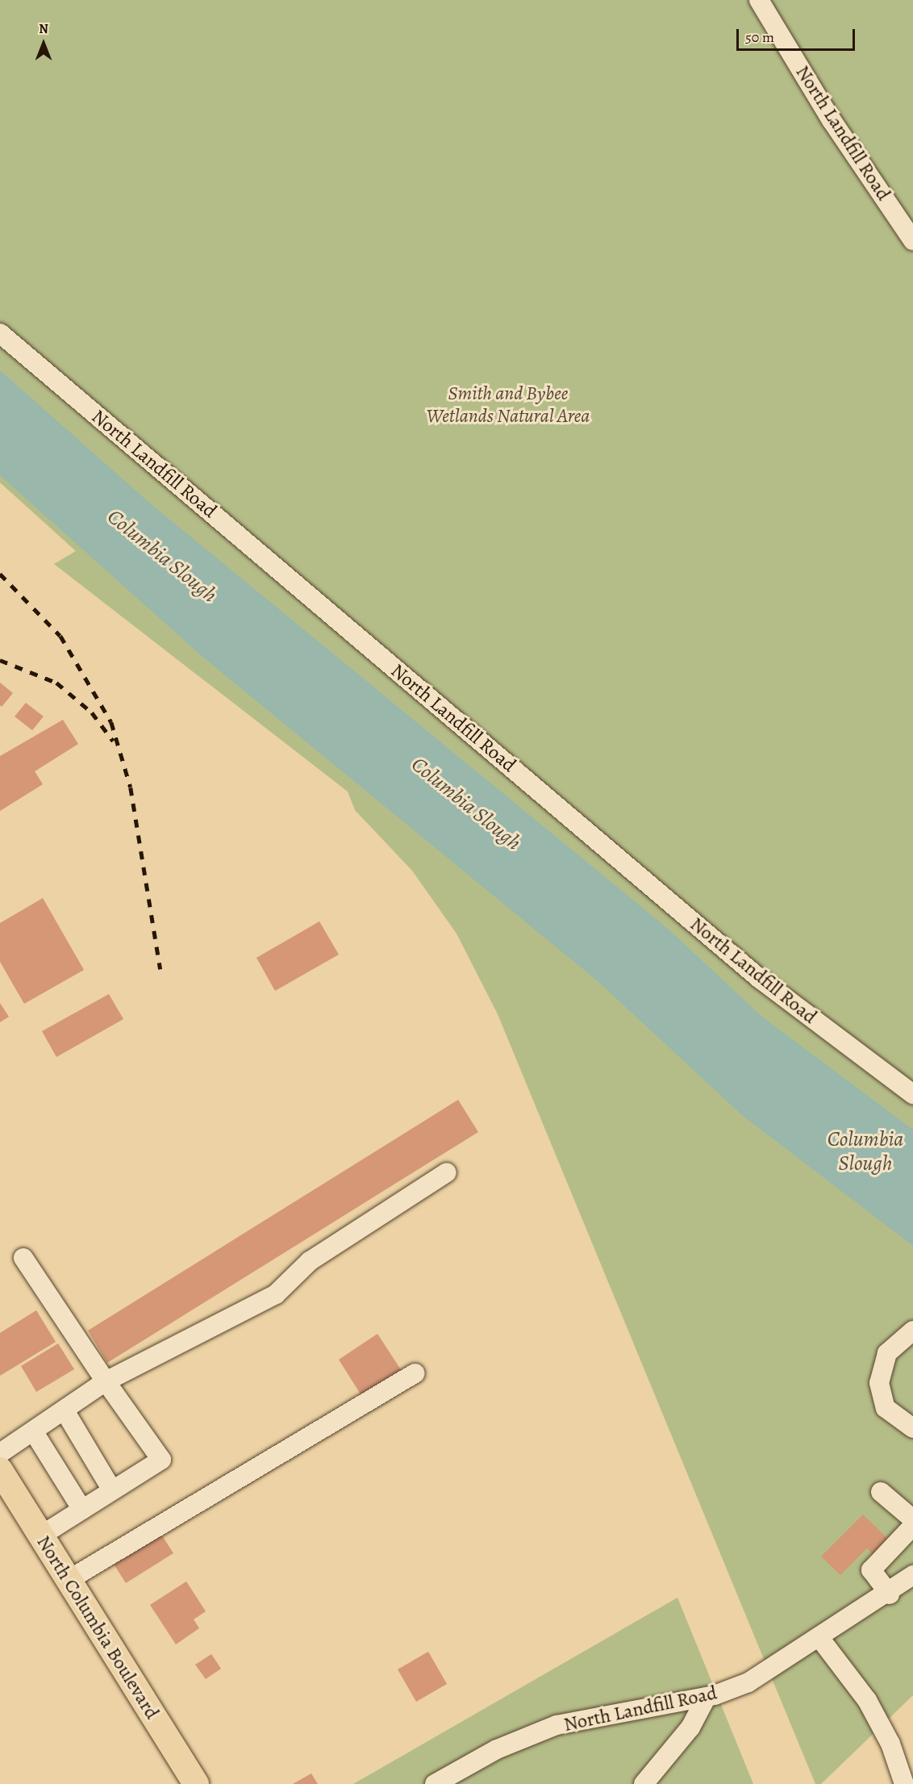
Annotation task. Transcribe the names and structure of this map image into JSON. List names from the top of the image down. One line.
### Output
{"streets":{"main road":["North Columbia Boulevard"],"street":["North Landfill Road"]},"water":["Columbia Slough"],"parks":["Smith and Bybee Wetlands Natural Area"],"scale_bar":"50 m","north":"top"}
